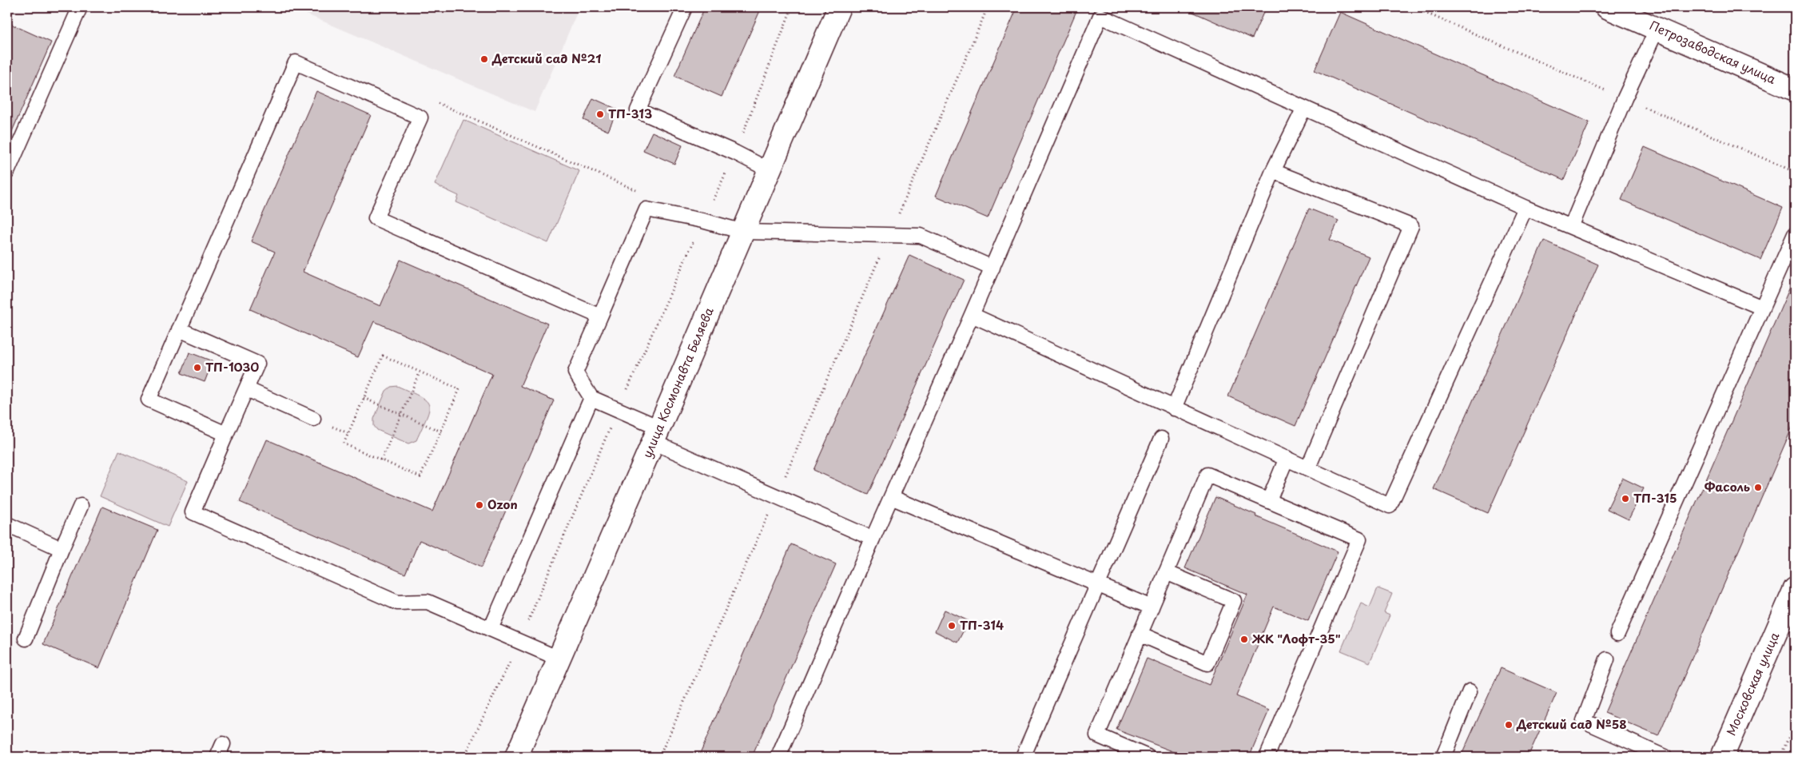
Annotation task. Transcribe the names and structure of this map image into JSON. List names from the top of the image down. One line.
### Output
{"streets":{"street":["Петрозаводская улица","улица Космонавта Беляева","Московская улица"]},"places":["Детский сад №21","ТП-313","ТП-1030","Фасоль","ТП-315","Ozon","ТП-314","ЖК \"Лофт-35\"","Детский сад №58"]}
